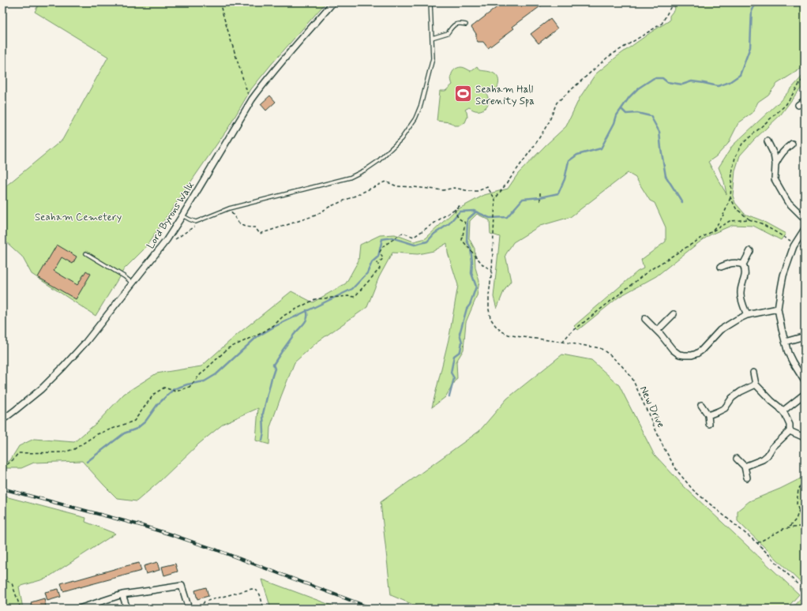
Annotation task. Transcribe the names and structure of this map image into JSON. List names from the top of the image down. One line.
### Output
{"streets":{"street":["Lord Byrons Walk"],"path":["New Drive"]},"parks":["Seaham Cemetery"],"places":{"sports":["Seaham Hall Serenity Spa"]}}
